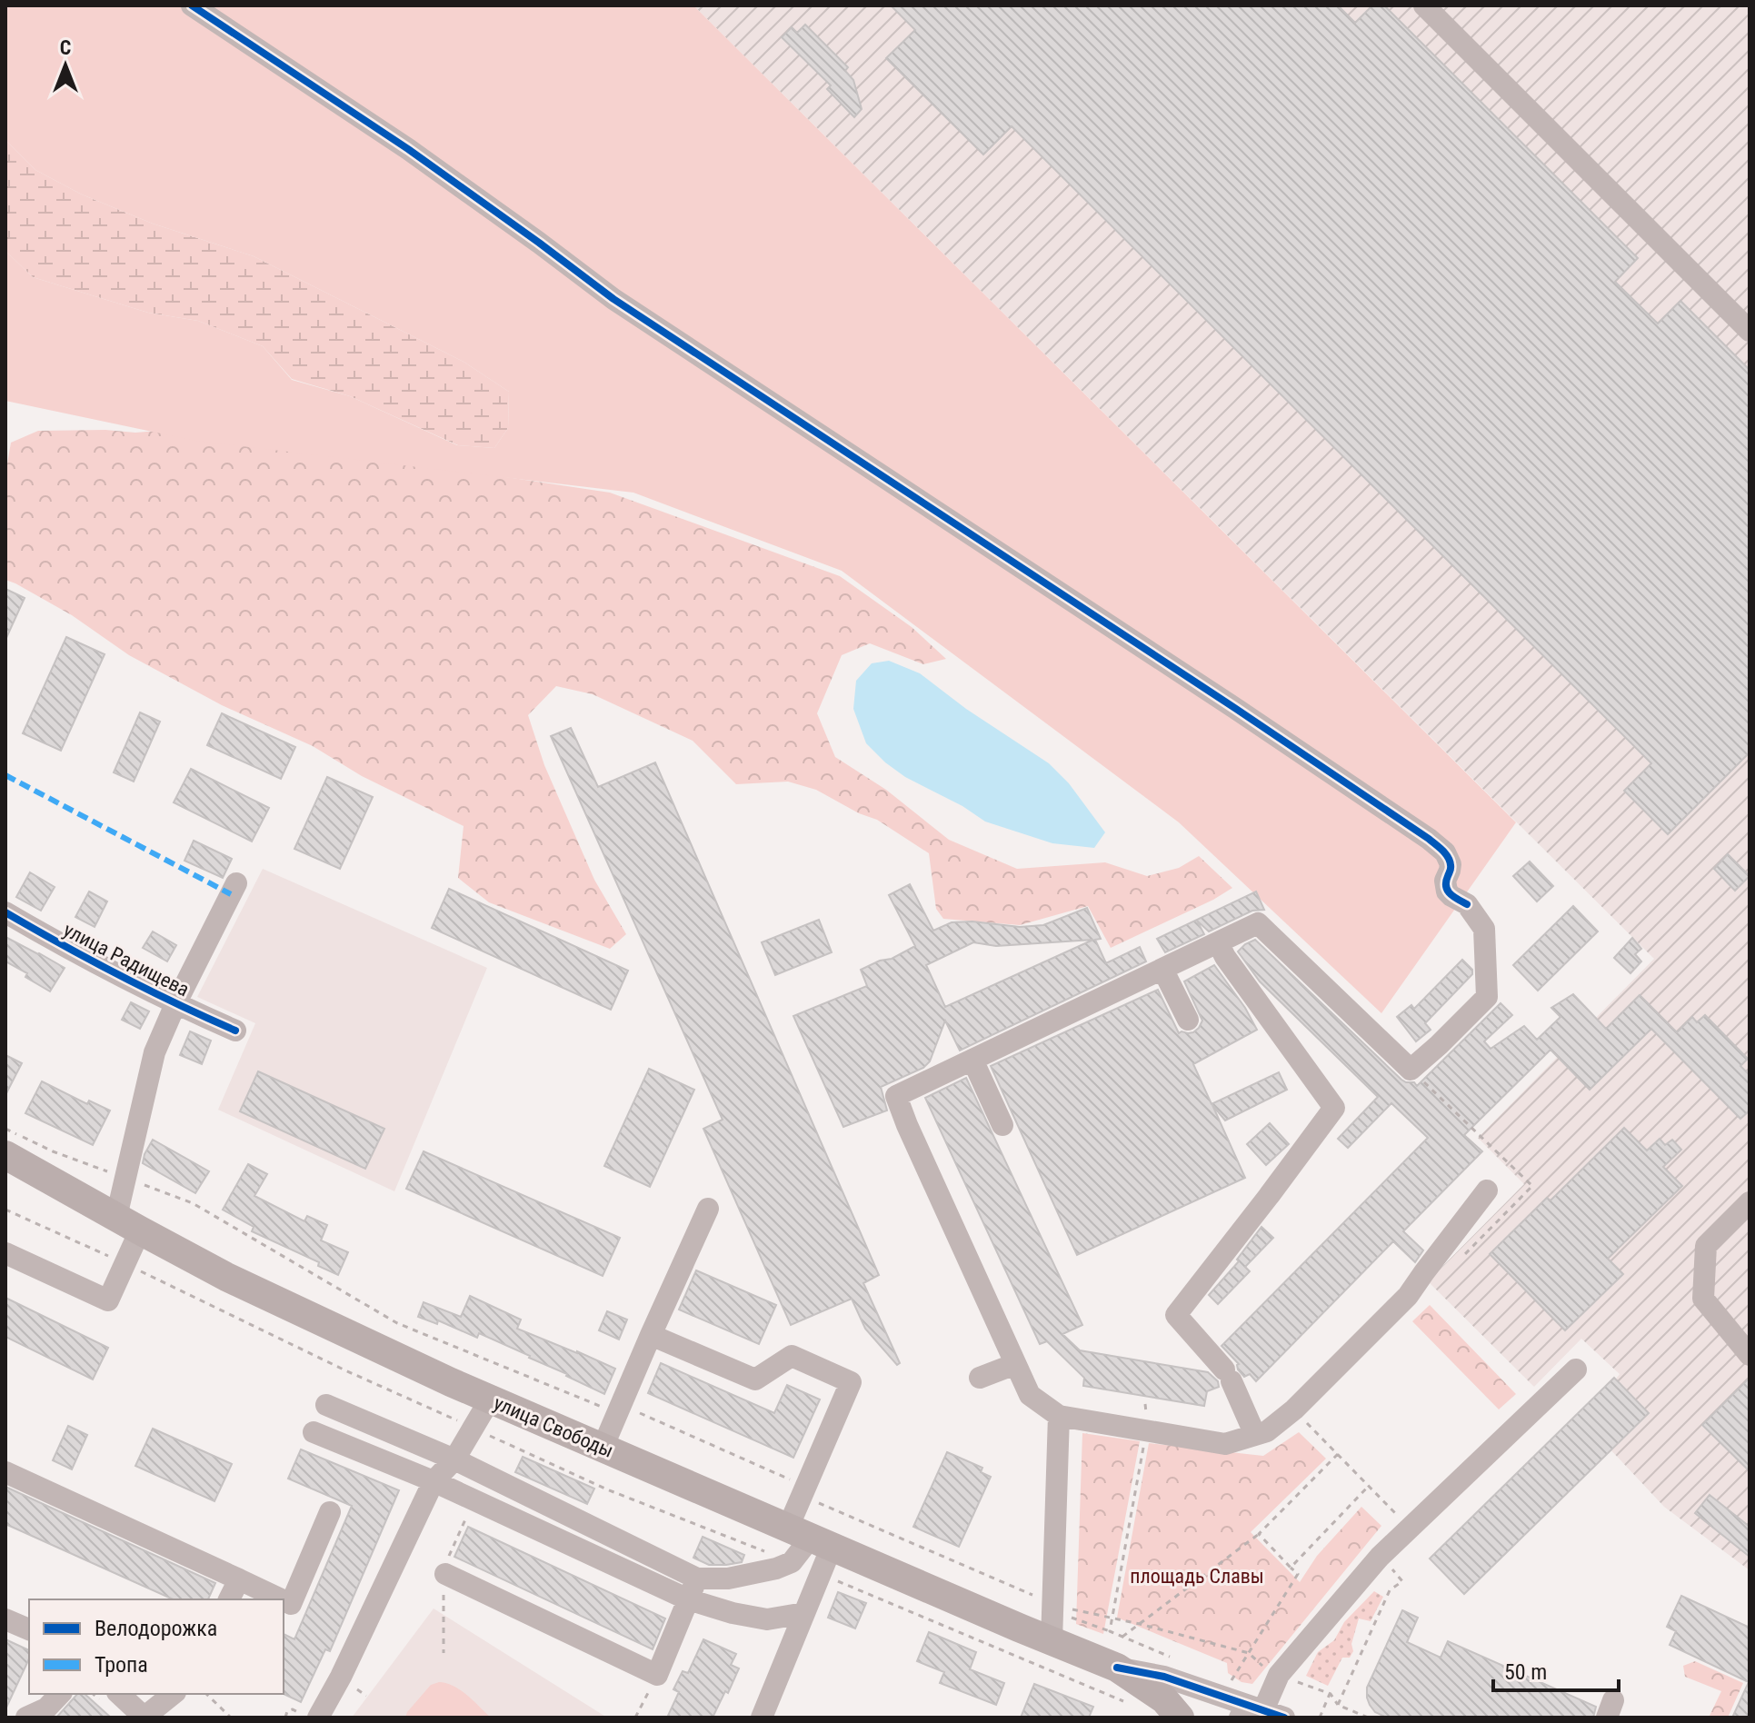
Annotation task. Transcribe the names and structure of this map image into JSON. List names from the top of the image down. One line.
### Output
{"streets":{"main road":["улица Свободы"],"street":["улица Радищева"]},"parks":["площадь Славы"],"legend":["Велодорожка","Тропа"],"scale_bar":"50 m","north":"top"}
